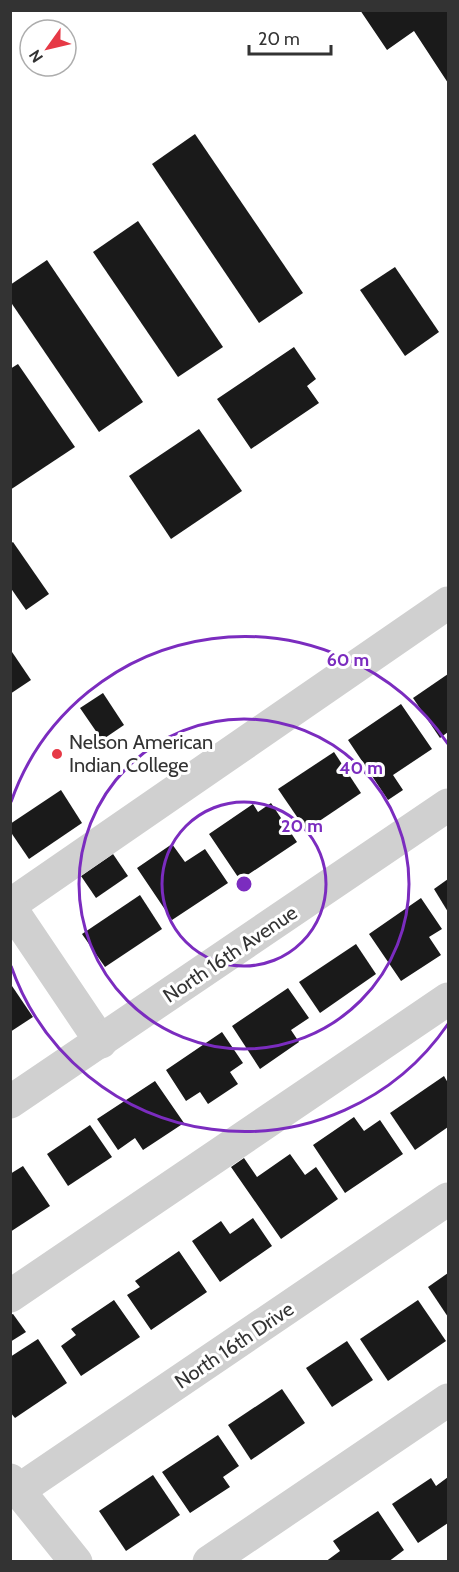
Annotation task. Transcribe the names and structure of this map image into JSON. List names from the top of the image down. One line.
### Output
{"streets":{"street":["North 16th Avenue","North 16th Drive"]},"places":["Nelson American Indian College"],"scale_bar":"20 m","north":"bottom left","rings":["60 m","40 m","20 m"]}
